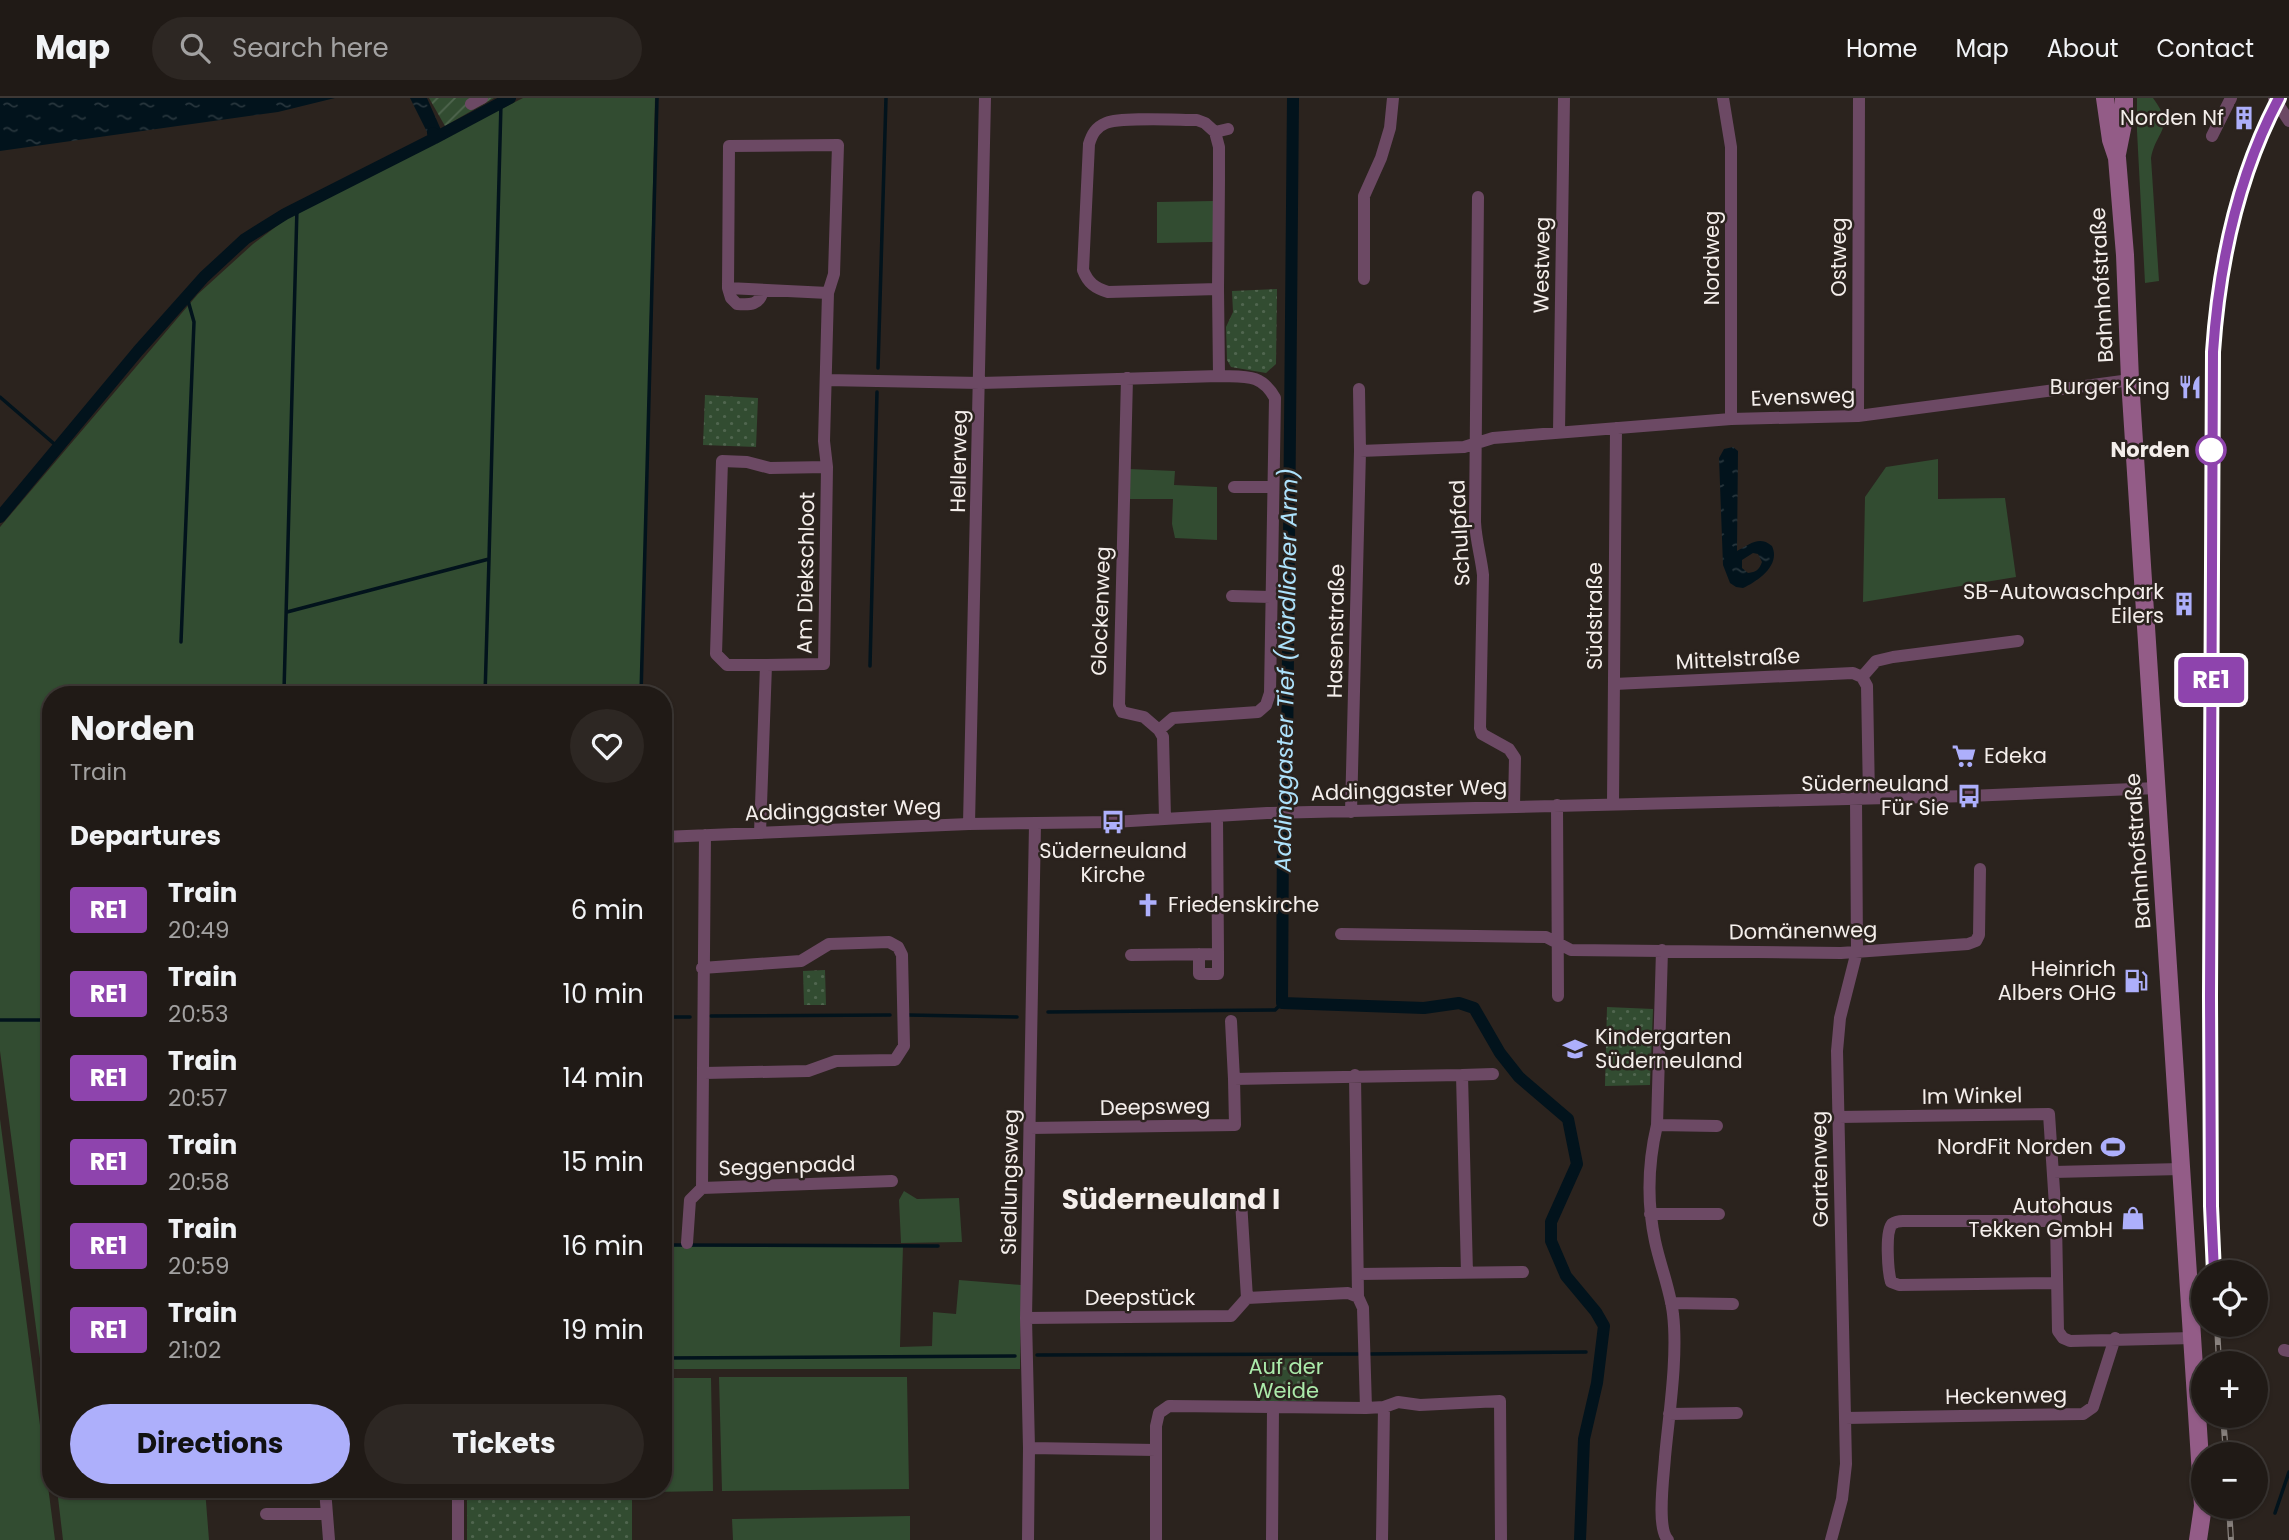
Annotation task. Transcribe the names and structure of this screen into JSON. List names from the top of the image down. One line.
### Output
{"streets":{"main road":["Bahnhofstraße"],"street":["Ostweg","Nordweg","Westweg","Evensweg","Hellerweg","Schulpfad","Am Diekschloot","Glockenweg","Südstraße","Hasenstraße","Mittelstraße","Addinggaster Weg","Domänenweg","Im Winkel","Deepsweg","Seggenpadd","Gartenweg","Siedlungsweg","Deepstück","Heckenweg"]},"crossings":[["Ostweg","Evensweg"],["Nordweg","Evensweg"],["Westweg","Evensweg"],["Bahnhofstraße","Evensweg"],["Bahnhofstraße","Addinggaster Weg"],["Evensweg","Schulpfad"],["Evensweg","Südstraße"],["Hellerweg","Addinggaster Weg"],["Schulpfad","Addinggaster Weg"],["Südstraße","Mittelstraße"],["Südstraße","Addinggaster Weg"],["Hasenstraße","Addinggaster Weg"],["Addinggaster Weg","Gartenweg"],["Addinggaster Weg","Siedlungsweg"],["Domänenweg","Gartenweg"],["Im Winkel","Gartenweg"],["Deepsweg","Siedlungsweg"],["Gartenweg","Heckenweg"],["Siedlungsweg","Deepstück"]],"districts":["Süderneuland I"],"water":["Addinggaster Tief (Nördlicher Arm)"],"parks":["Auf der Weide"],"places":{"building":["Norden Nf","SB-Autowaschpark Eilers"],"restaurant":["Burger King"],"other":["Norden"],"supermarket":["Edeka"],"bus stop":["Süderneuland Für Sie","Süderneuland Kirche"],"church":["Friedenskirche"],"fuel station":["Heinrich Albers OHG"],"school or university":["Kindergarten Süderneuland"],"sports":["NordFit Norden"],"shop":["Autohaus Tekken GmbH"]},"page":{"header":"Map","search":"Search here","nav":["Home","Map","About","Contact"],"on_map":"RE1","heading":[["Norden","Train"],"Departures"],"list":[{"mark":"RE1","name":"Train","note":"20:49","value":"6 min"},{"mark":"RE1","name":"Train","note":"20:53","value":"10 min"},{"mark":"RE1","name":"Train","note":"20:57","value":"14 min"},{"mark":"RE1","name":"Train","note":"20:58","value":"15 min"},{"mark":"RE1","name":"Train","note":"20:59","value":"16 min"},{"mark":"RE1","name":"Train","note":"21:02","value":"19 min"}],"map_buttons":["+","−"],"buttons":["Directions","Tickets"]}}
